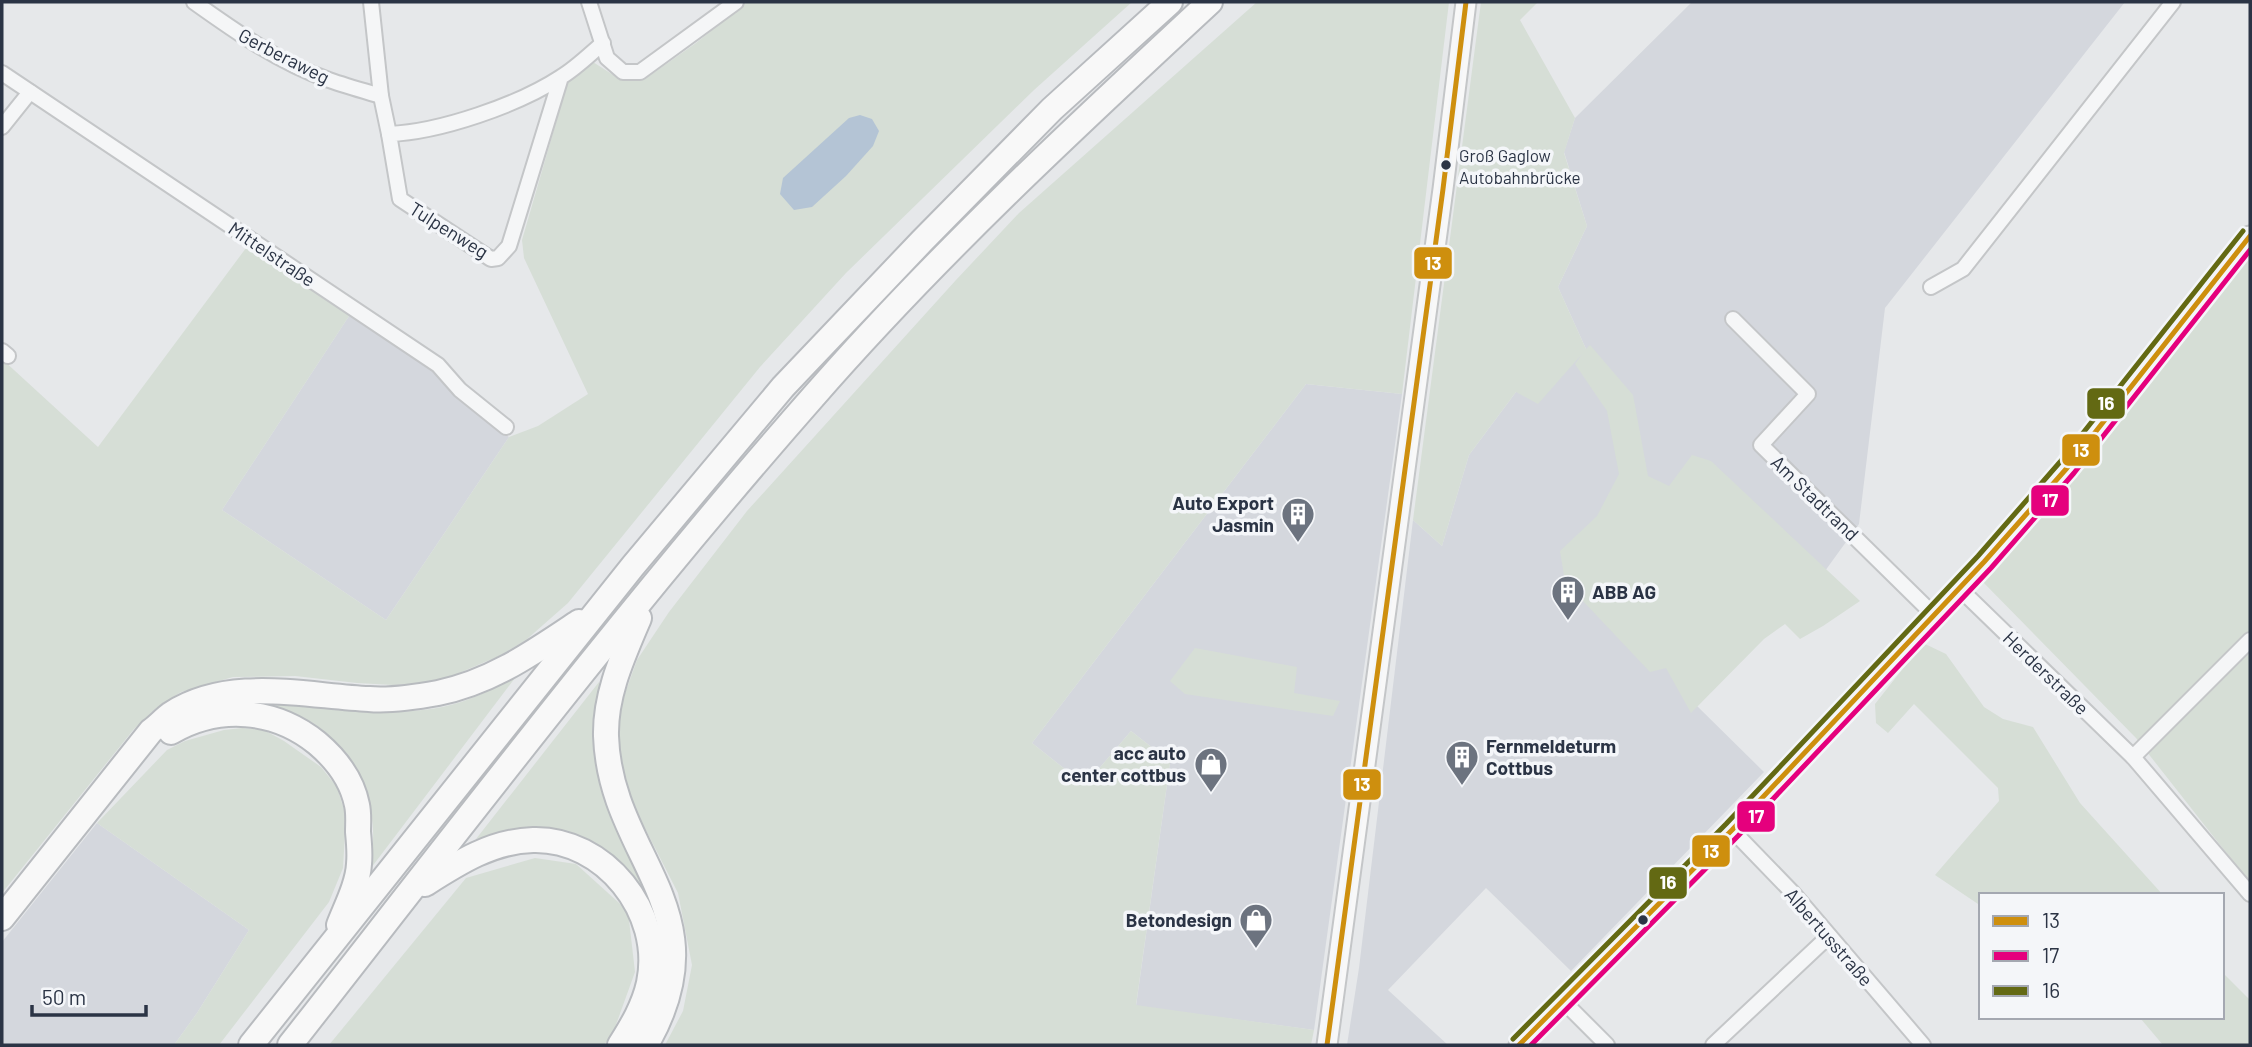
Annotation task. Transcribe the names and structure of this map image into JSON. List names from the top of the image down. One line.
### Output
{"streets":{"street":["Gerberaweg","Tulpenweg","Mittelstraße","Am Stadtrand","Herderstraße","Albertusstraße"]},"crossings":[["Gerberaweg","Tulpenweg"]],"places":{"other":["Groß Gaglow Autobahnbrücke"],"building":["Auto Export Jasmin","ABB AG","Fernmeldeturm Cottbus"],"shop":["acc auto center cottbus","Betondesign"]},"lines":["transit line 13","transit line 16","transit line 17"],"legend":["13","17","16"],"scale_bar":"50 m"}
